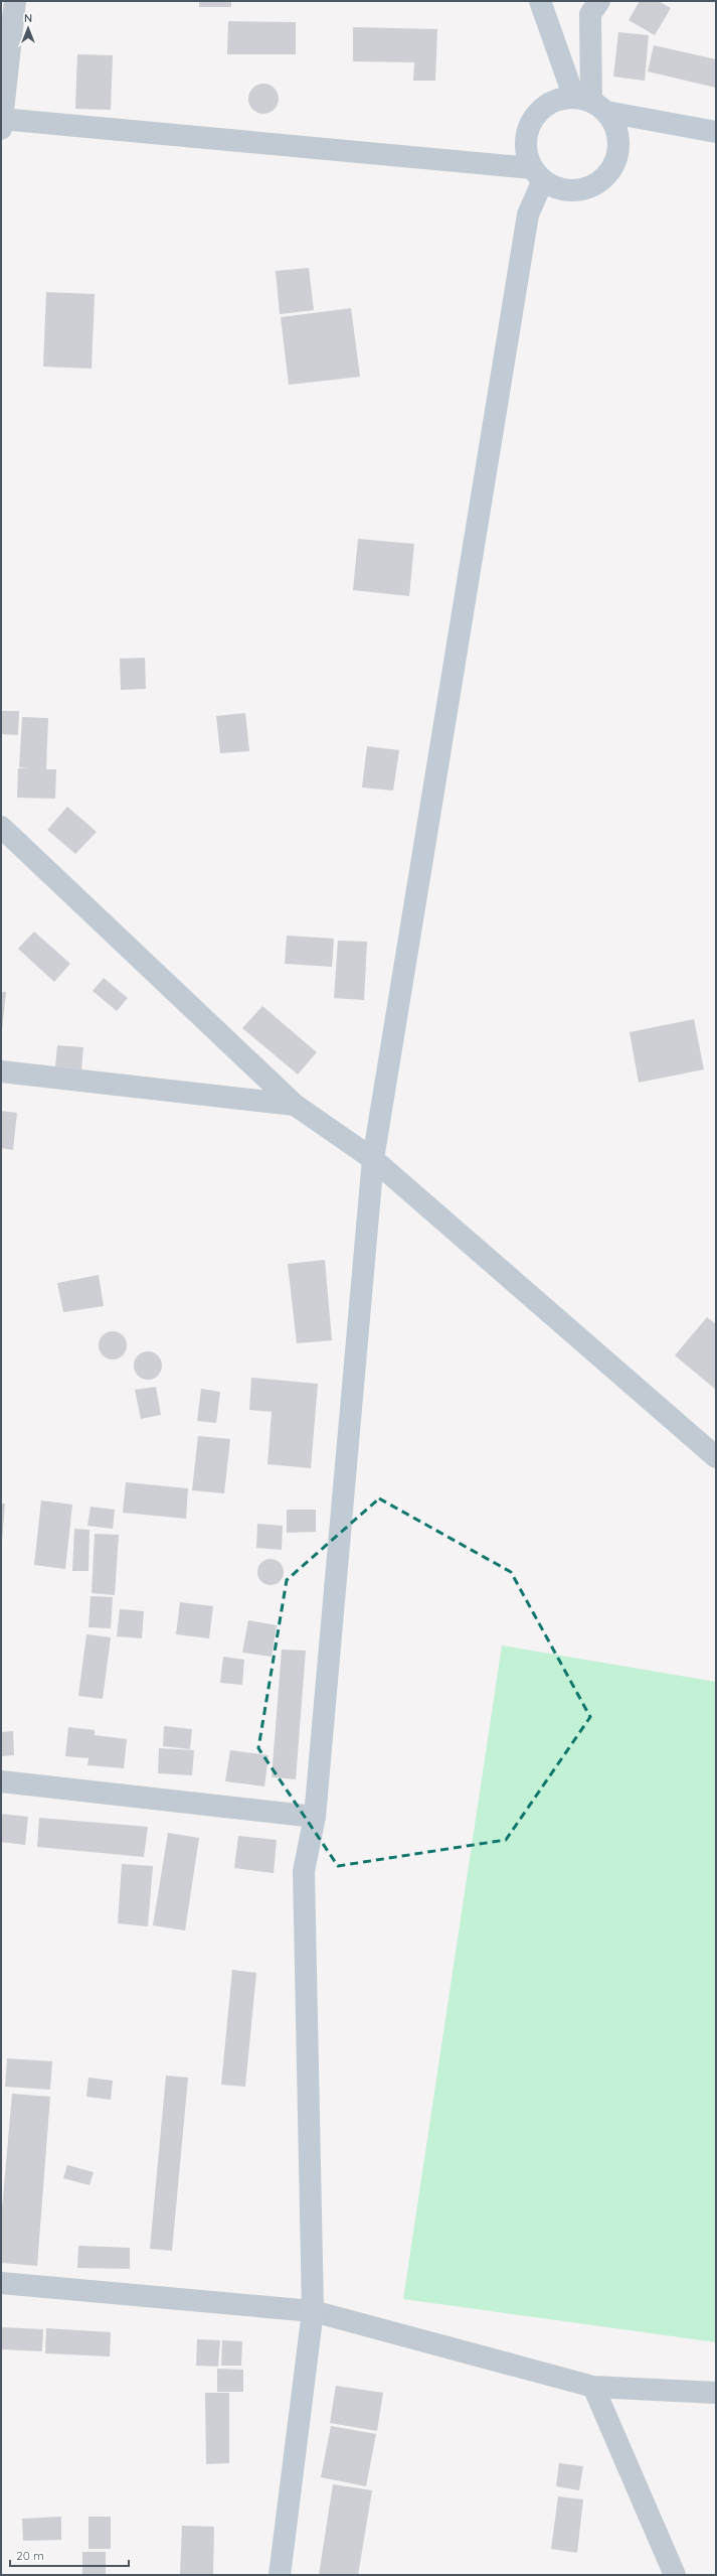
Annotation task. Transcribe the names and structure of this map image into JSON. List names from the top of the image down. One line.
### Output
{"scale_bar":"20 m","north":"top"}
